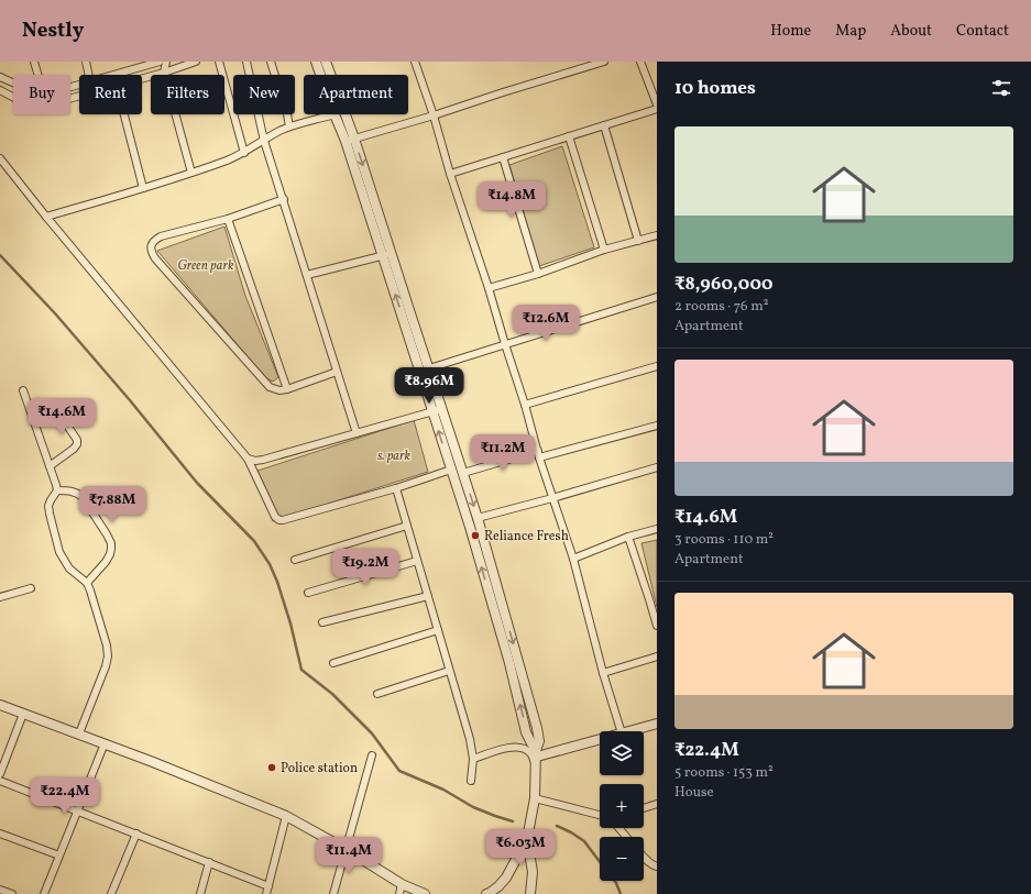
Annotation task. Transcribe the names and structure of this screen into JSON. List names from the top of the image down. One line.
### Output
{"parks":["Green park","s. park"],"places":["Reliance Fresh","Police station"],"page":{"header":"Nestly","nav":["Home","Map","About","Contact"],"heading":"10 homes","chip":["Buy","Rent","Filters","New","Apartment"],"list":[{"name":"₹8,960,000","note":"2 rooms · 76 m² · Apartment"},{"name":"₹14.6M","note":"3 rooms · 110 m² · Apartment"},{"name":"₹22.4M","note":"5 rooms · 153 m² · House"}],"price":["₹14.8M","₹12.6M","₹8.96M","₹14.6M","₹11.2M","₹7.88M","₹19.2M","₹22.4M","₹6.03M","₹11.4M"],"map_buttons":["+","−"]}}
